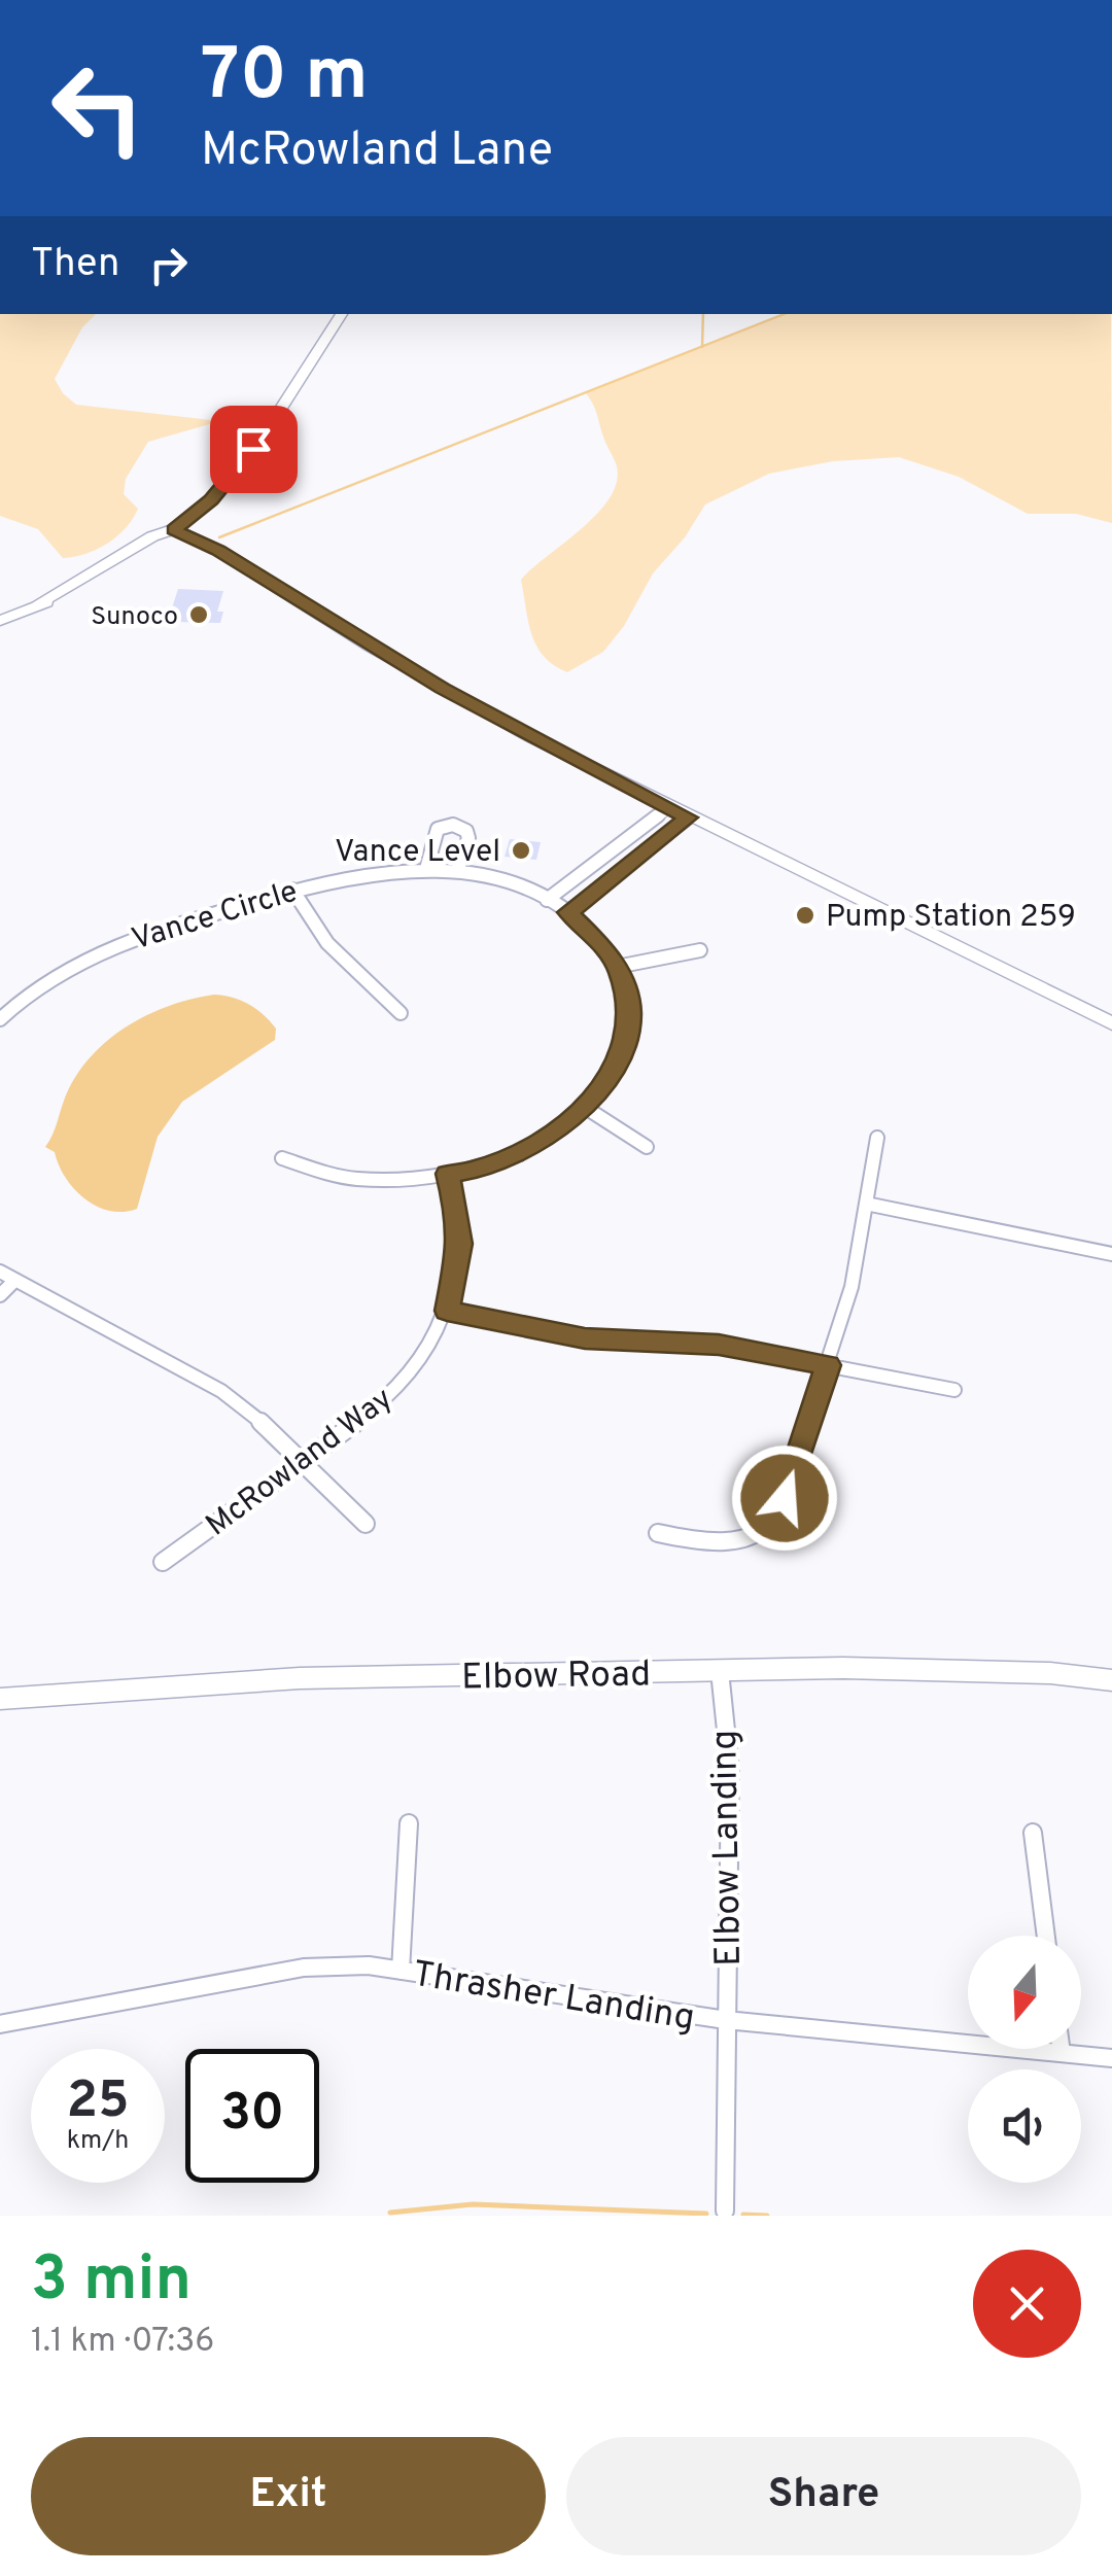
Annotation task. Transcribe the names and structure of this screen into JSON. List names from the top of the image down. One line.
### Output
{"streets":{"main road":["Elbow Road"],"street":["Vance Circle","McRowland Way","Elbow Landing","Thrasher Landing"]},"crossings":[["Vance Circle","McRowland Way"],["Elbow Road","Elbow Landing"],["Elbow Landing","Thrasher Landing"]],"places":["Sunoco","Vance Level","Pump Station 259"],"north":"bottom","page":{"turn":["70 m","McRowland Lane"],"then":"Then","speed":"25 km/h","limit":"30","heading":["3 min","1.1 km · 07:36"],"buttons":["Exit","Share"]}}
